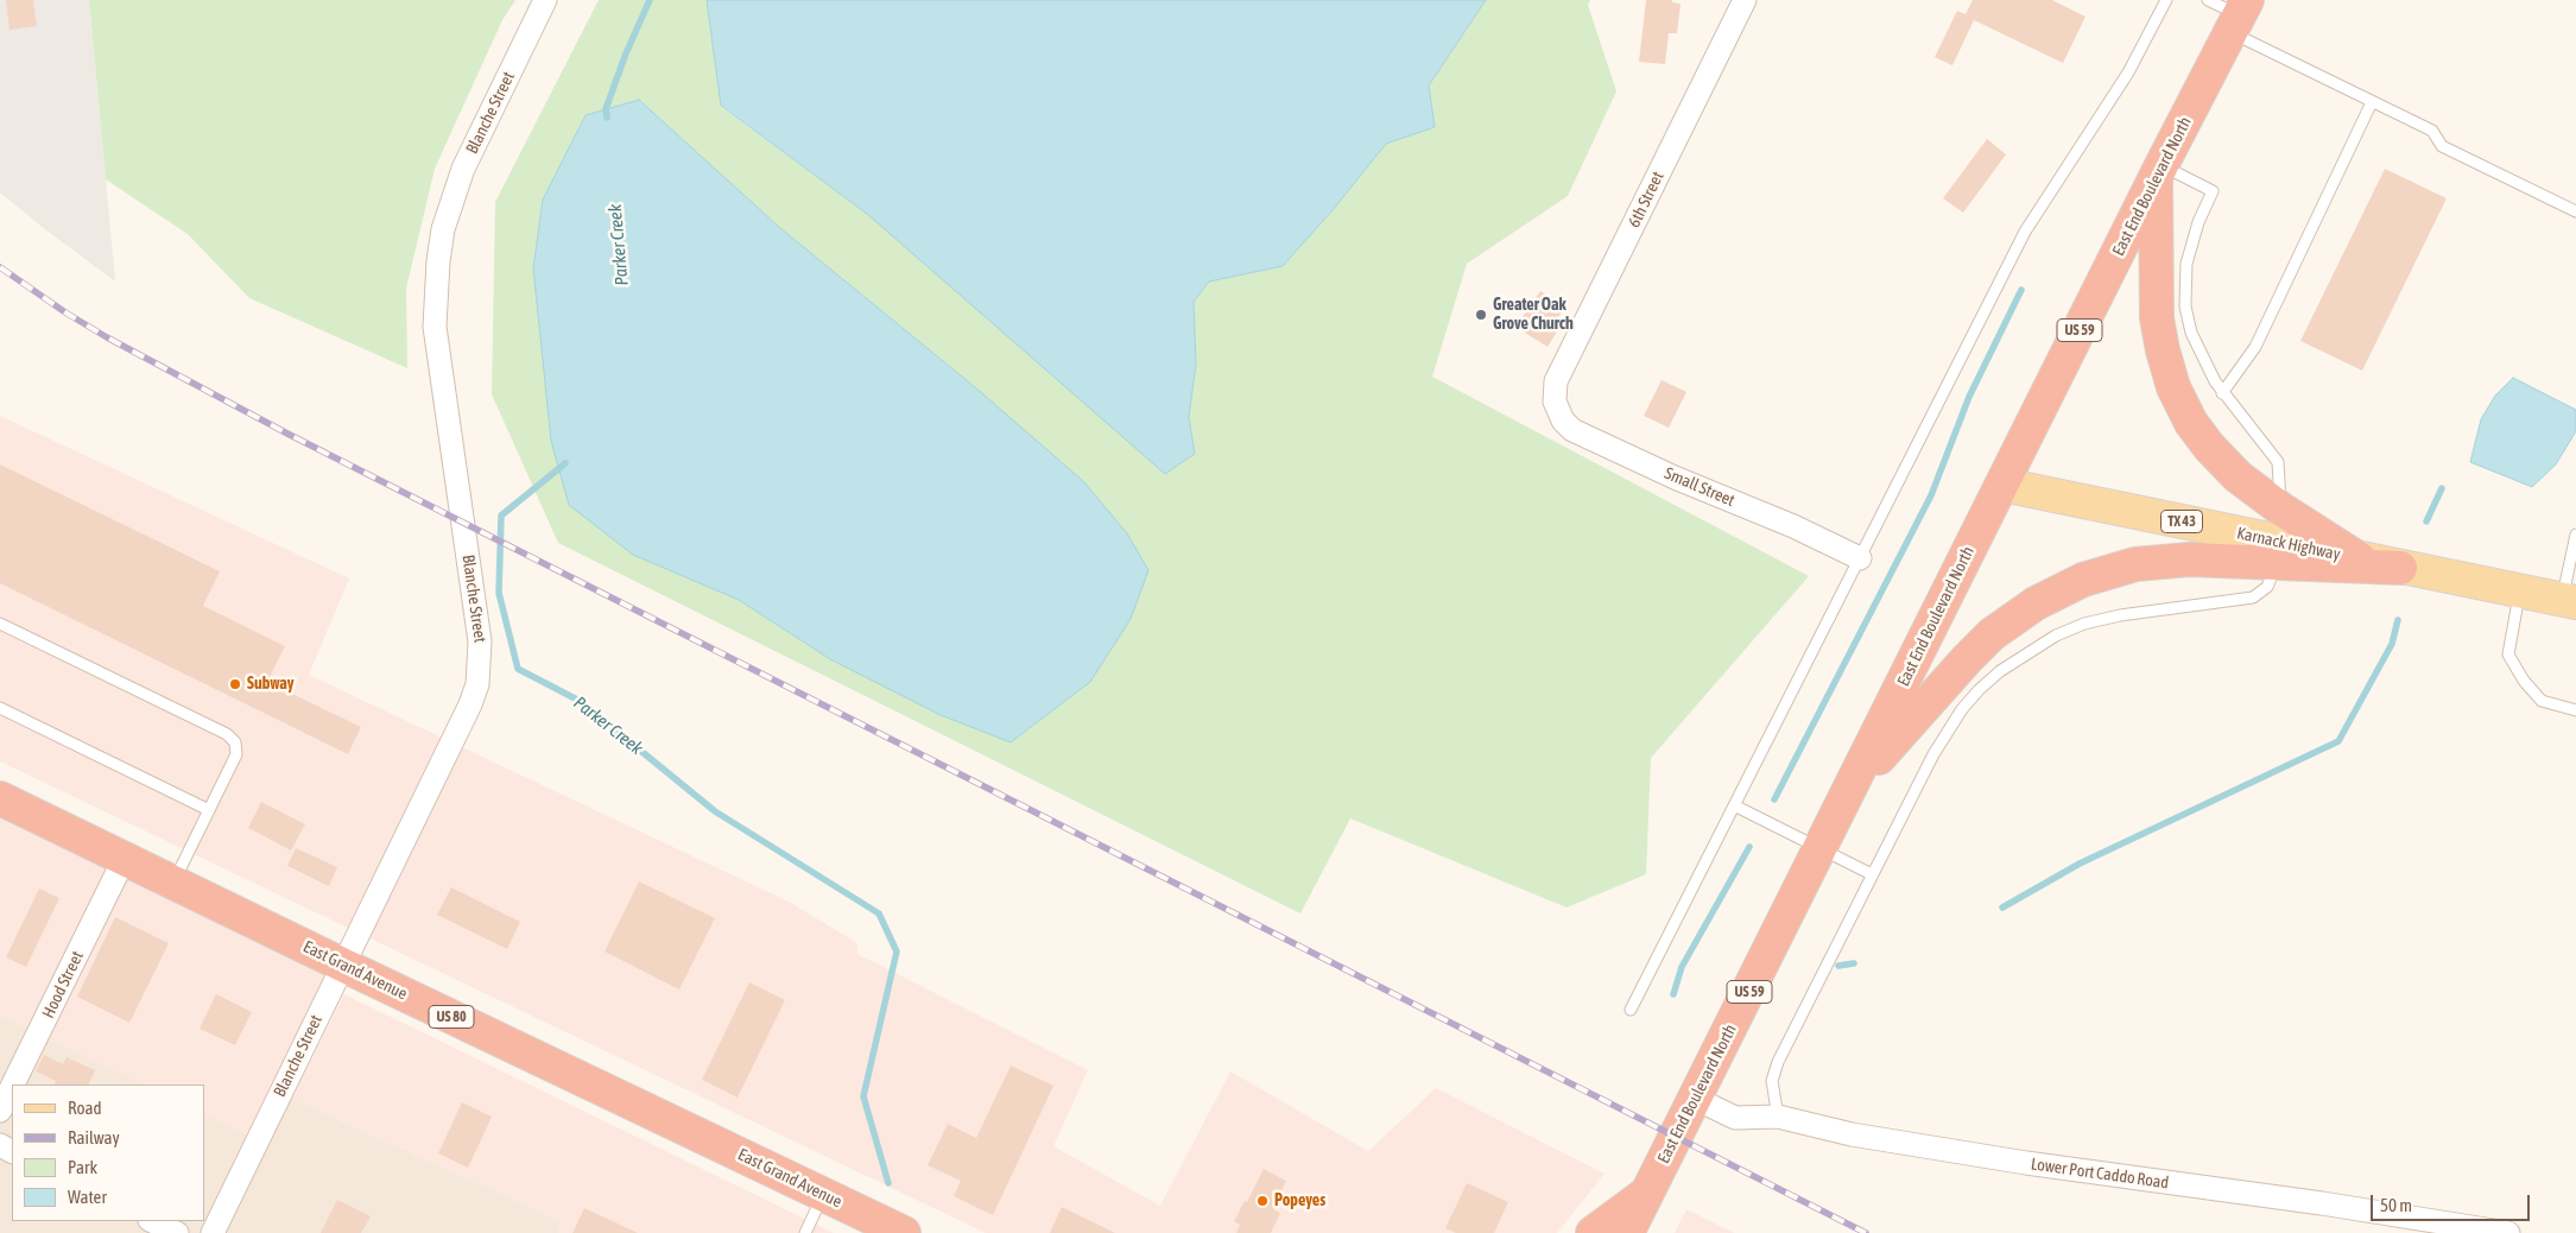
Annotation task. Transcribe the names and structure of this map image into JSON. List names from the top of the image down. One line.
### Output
{"streets":{"highway":["East End Boulevard North","US 59","East Grand Avenue","US 80"],"main road":["TX 43","Karnack Highway"],"street":["Blanche Street","6th Street","Small Street","Hood Street","Lower Port Caddo Road"]},"crossings":[["Blanche Street","East Grand Avenue"],["East End Boulevard North","Karnack Highway"],["East End Boulevard North","Lower Port Caddo Road"],["6th Street","Small Street"],["East Grand Avenue","Hood Street"]],"water":["Parker Creek"],"places":["Greater Oak Grove Church","Subway","Popeyes"],"legend":["Road","Railway","Park","Water"],"scale_bar":"50 m"}
